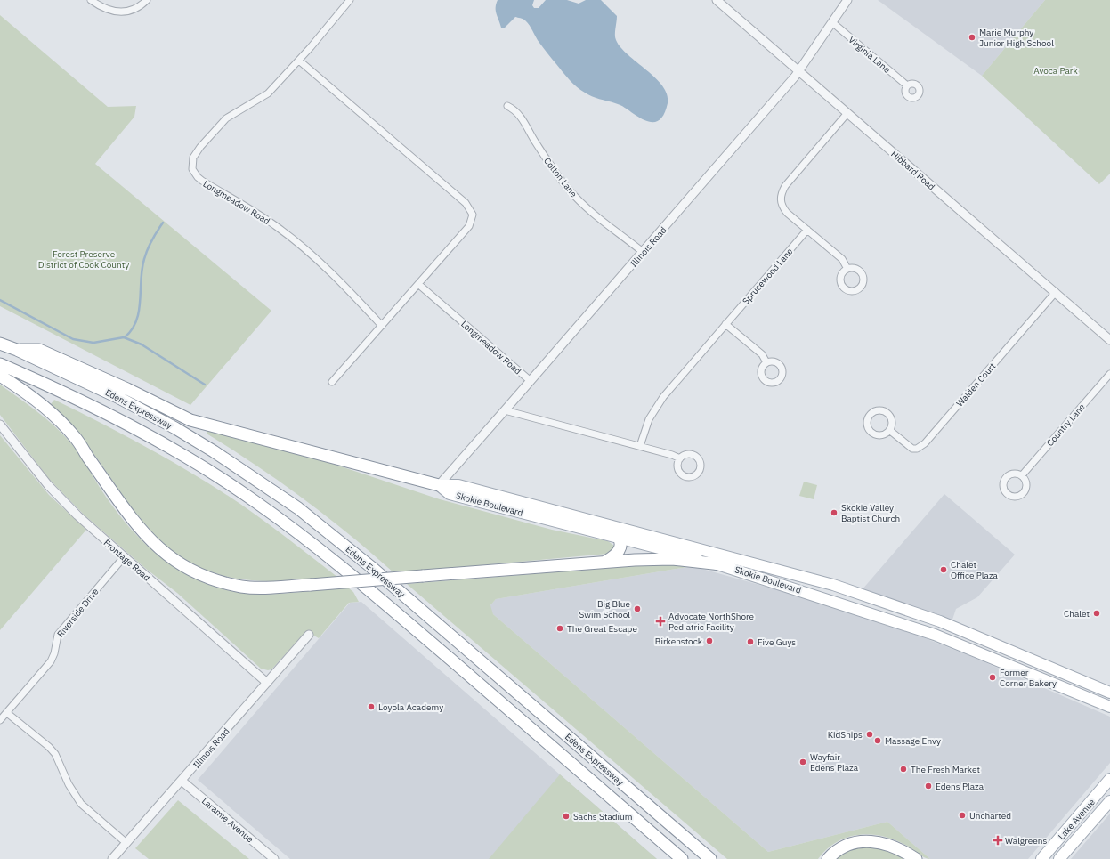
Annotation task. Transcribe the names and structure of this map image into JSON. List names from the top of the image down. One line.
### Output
{"streets":{"highway":["Edens Expressway"],"main road":["Skokie Boulevard","Lake Avenue"],"street":["Virginia Lane","Hibbard Road","Colton Lane","Longmeadow Road","Illinois Road","Sprucewood Lane","Walden Court","Country Lane","Frontage Road","Riverside Drive","Laramie Avenue"]},"crossings":[["Virginia Lane","Illinois Road"],["Hibbard Road","Illinois Road"],["Hibbard Road","Walden Court"],["Colton Lane","Illinois Road"],["Longmeadow Road","Illinois Road"],["Illinois Road","Skokie Boulevard"],["Illinois Road","Frontage Road"],["Illinois Road","Laramie Avenue"],["Frontage Road","Riverside Drive"]],"parks":["Avoca Park","Forest Preserve District of Cook County"],"places":{"other":["Marie Murphy Junior High School","Skokie Valley Baptist Church","Chalet Office Plaza","Big Blue Swim School","Chalet","The Great Escape","Birkenstock","Five Guys","Former Corner Bakery","Loyola Academy","KidSnips","Massage Envy","Wayfair Edens Plaza","The Fresh Market","Edens Plaza","Uncharted","Sachs Stadium"],"health":["Advocate NorthShore Pediatric Facility","Walgreens"]}}
